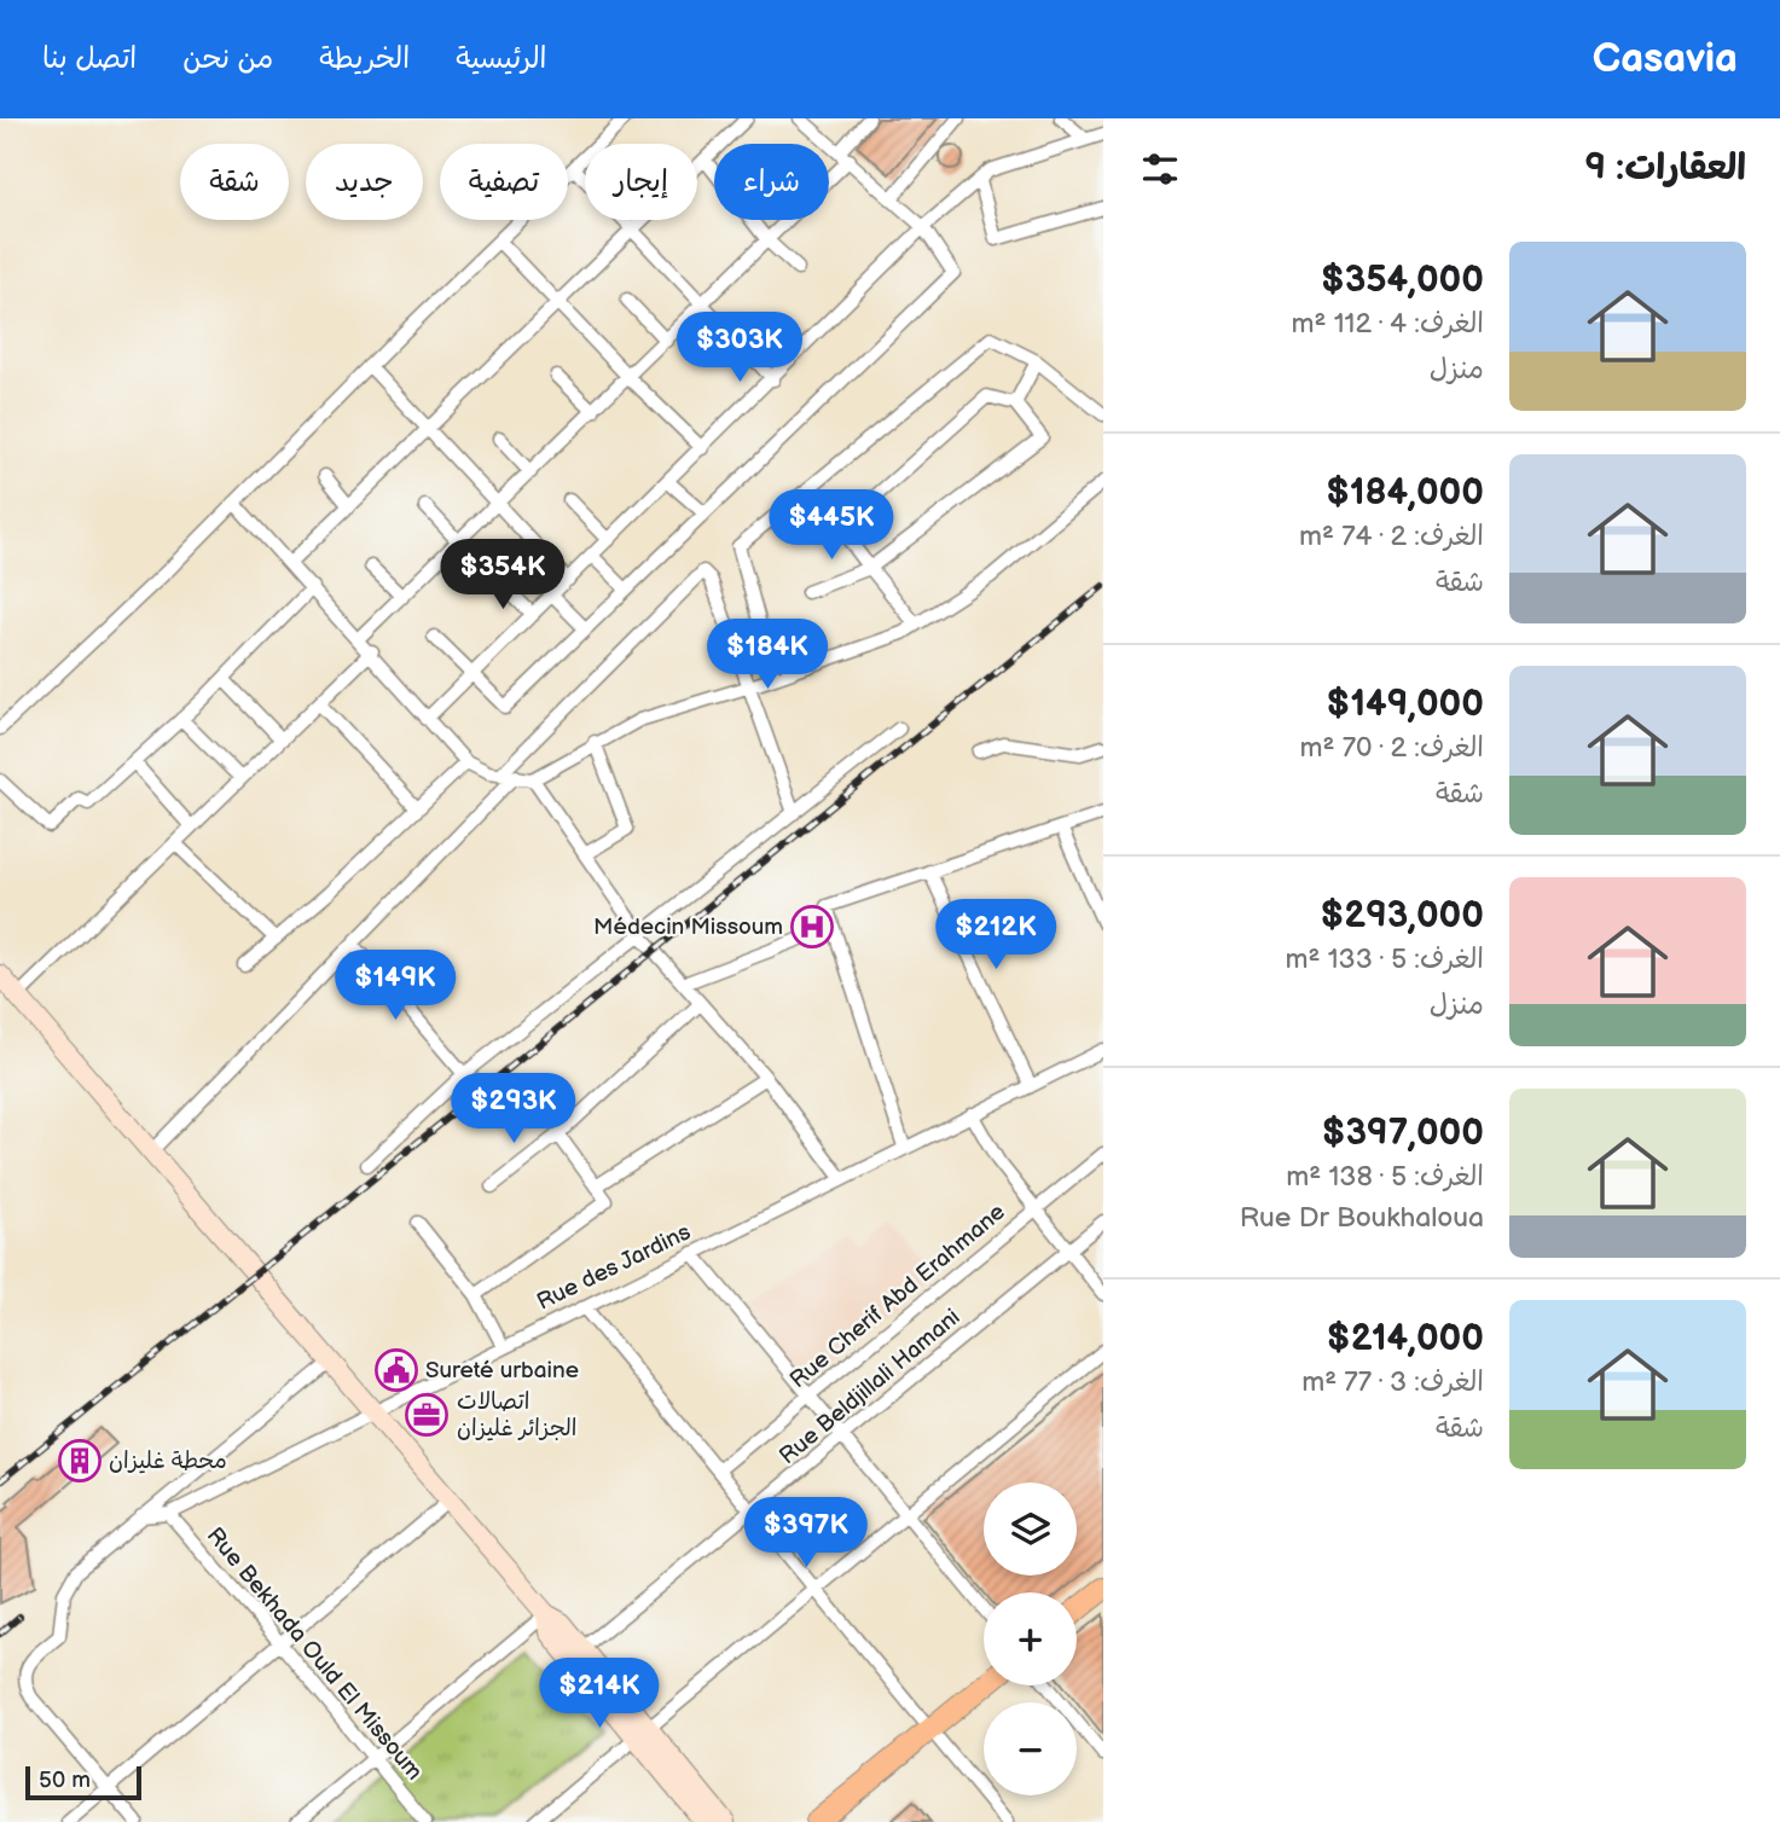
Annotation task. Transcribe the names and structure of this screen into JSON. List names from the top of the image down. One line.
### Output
{"streets":{"street":["Rue des Jardins","Rue Cherif Abd Erahmane","Rue Beldjillali Hamani","Rue Bekhada Ould El Missoum"]},"crossings":[["Rue des Jardins","Rue Bekhada Ould El Missoum"]],"places":{"hospital":["Médecin Missoum"],"public building":["Sureté urbaine"],"office":["اتصالات الجزائر غليزان"],"building":["محطة غليزان"]},"scale_bar":"50 m","page":{"header":"Casavia","nav":["الرئيسية","الخريطة","من نحن","اتصل بنا"],"heading":"العقارات: 9","chip":["شراء","إيجار","تصفية","جديد","شقة"],"list":[{"name":"$354,000","note":"الغرف: 4 · 112 m² · منزل"},{"name":"$184,000","note":"الغرف: 2 · 74 m² · شقة"},{"name":"$149,000","note":"الغرف: 2 · 70 m² · شقة"},{"name":"$293,000","note":"الغرف: 5 · 133 m² · منزل"},{"name":"$397,000","note":"الغرف: 5 · 138 m² · Rue Dr Boukhaloua"},{"name":"$214,000","note":"الغرف: 3 · 77 m² · شقة"}],"price":["$303K","$445K","$354K","$184K","$212K","$149K","$293K","$397K","$214K"],"map_buttons":["+","−"],"scale":"50 m"}}
